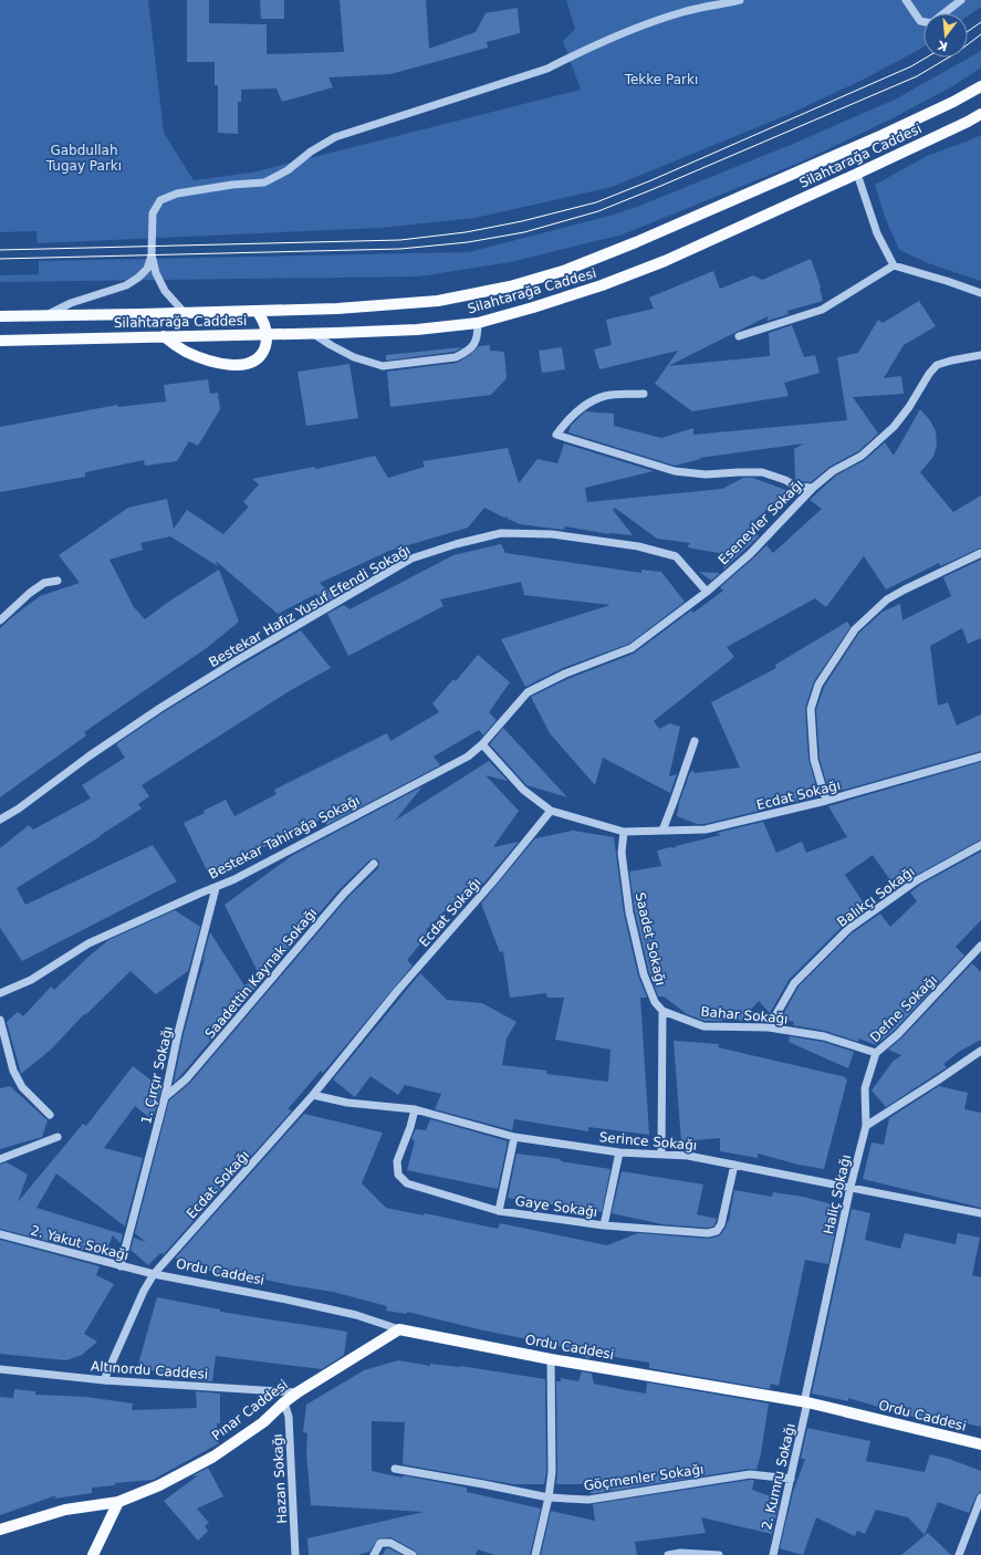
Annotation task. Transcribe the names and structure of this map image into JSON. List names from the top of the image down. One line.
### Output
{"streets":{"main road":["Silahtarağa Caddesi","Ordu Caddesi","Pınar Caddesi"],"street":["Esenevler Sokağı","Bestekar Hafız Yusuf Efendi Sokağı","Ecdat Sokağı","Bestekar Tahirağa Sokağı","Balıkçı Sokağı","Saadet Sokağı","Saadettin Kaynak Sokağı","Defne Sokağı","Bahar Sokağı","1. Çırçır Sokağı","Serince Sokağı","Haliç Sokağı","Gaye Sokağı","2. Yakut Sokağı","Altınordu Caddesi","2. Kumru Sokağı","Göçmenler Sokağı","Hazan Sokağı"]},"crossings":[["Esenevler Sokağı","Bestekar Hafız Yusuf Efendi Sokağı"],["Esenevler Sokağı","Bestekar Tahirağa Sokağı"],["Ecdat Sokağı","Saadet Sokağı"],["Ecdat Sokağı","Serince Sokağı"],["Ecdat Sokağı","2. Yakut Sokağı"],["Ecdat Sokağı","Ordu Caddesi"],["Ecdat Sokağı","Altınordu Caddesi"],["Bestekar Tahirağa Sokağı","1. Çırçır Sokağı"],["Balıkçı Sokağı","Bahar Sokağı"],["Saadet Sokağı","Bahar Sokağı"],["Saadettin Kaynak Sokağı","1. Çırçır Sokağı"],["Defne Sokağı","Bahar Sokağı"],["Defne Sokağı","Haliç Sokağı"],["1. Çırçır Sokağı","2. Yakut Sokağı"],["Serince Sokağı","Haliç Sokağı"],["Serince Sokağı","Gaye Sokağı"],["Haliç Sokağı","Ordu Caddesi"],["Haliç Sokağı","2. Kumru Sokağı"],["2. Yakut Sokağı","Ordu Caddesi"],["Ordu Caddesi","Pınar Caddesi"],["Ordu Caddesi","2. Kumru Sokağı"],["Altınordu Caddesi","Pınar Caddesi"],["Pınar Caddesi","Hazan Sokağı"],["2. Kumru Sokağı","Göçmenler Sokağı"]],"parks":["Tekke Parkı","Gabdullah Tugay Parkı"],"north":"bottom"}
